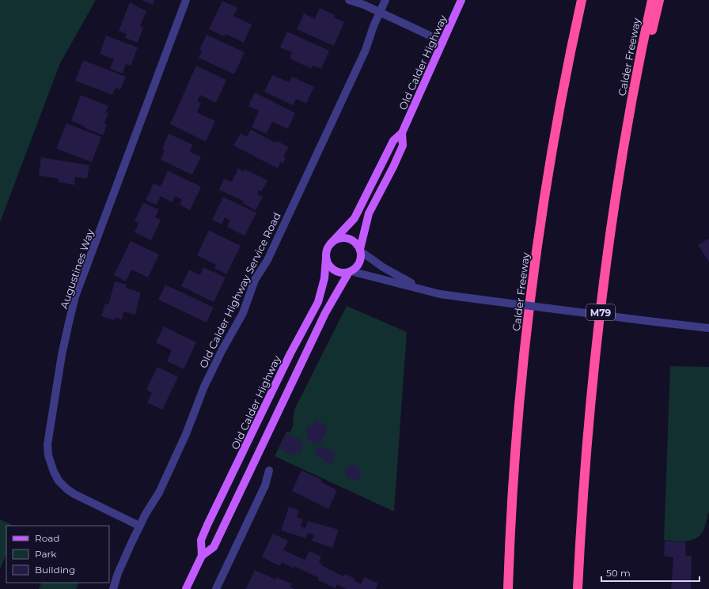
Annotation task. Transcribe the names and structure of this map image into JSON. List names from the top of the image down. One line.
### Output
{"streets":{"highway":["Calder Freeway","M79"],"main road":["Old Calder Highway"],"street":["Augustines Way","Old Calder Highway Service Road"]},"crossings":[["Augustines Way","Old Calder Highway Service Road"]],"legend":["Road","Park","Building"],"scale_bar":"50 m"}
